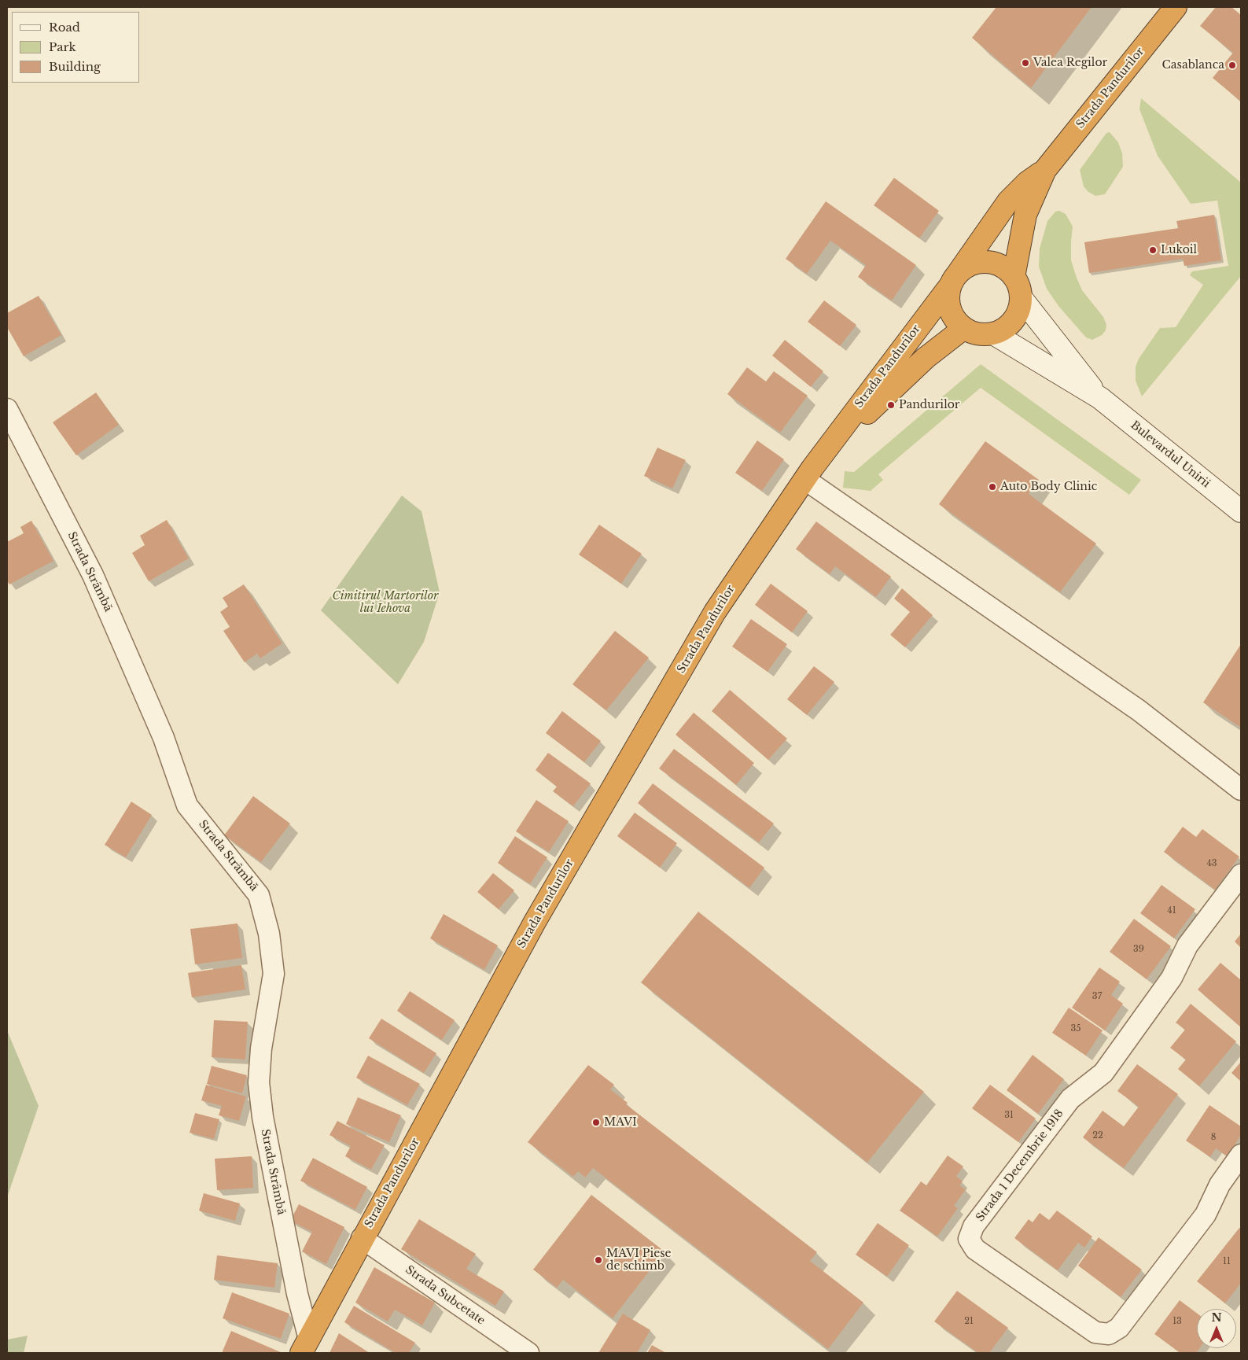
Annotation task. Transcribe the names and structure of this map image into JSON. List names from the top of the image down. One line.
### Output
{"streets":{"highway":["Strada Pandurilor"],"main road":["Bulevardul Unirii"],"street":["Strada Strâmbă","Strada 1 Decembrie 1918","Strada Subcetate"]},"crossings":[["Strada Pandurilor","Bulevardul Unirii"],["Strada Pandurilor","Strada Strâmbă"],["Strada Pandurilor","Strada Subcetate"]],"parks":["Cimitirul Martorilor lui Iehova"],"places":["Valea Regilor","Casablanca","Lukoil","Pandurilor","Auto Body Clinic","MAVI","MAVI Piese de schimb"],"house_numbers":["43","41","39","37","35","31","22","8","11","21","13"],"legend":["Road","Park","Building"],"north":"top"}
